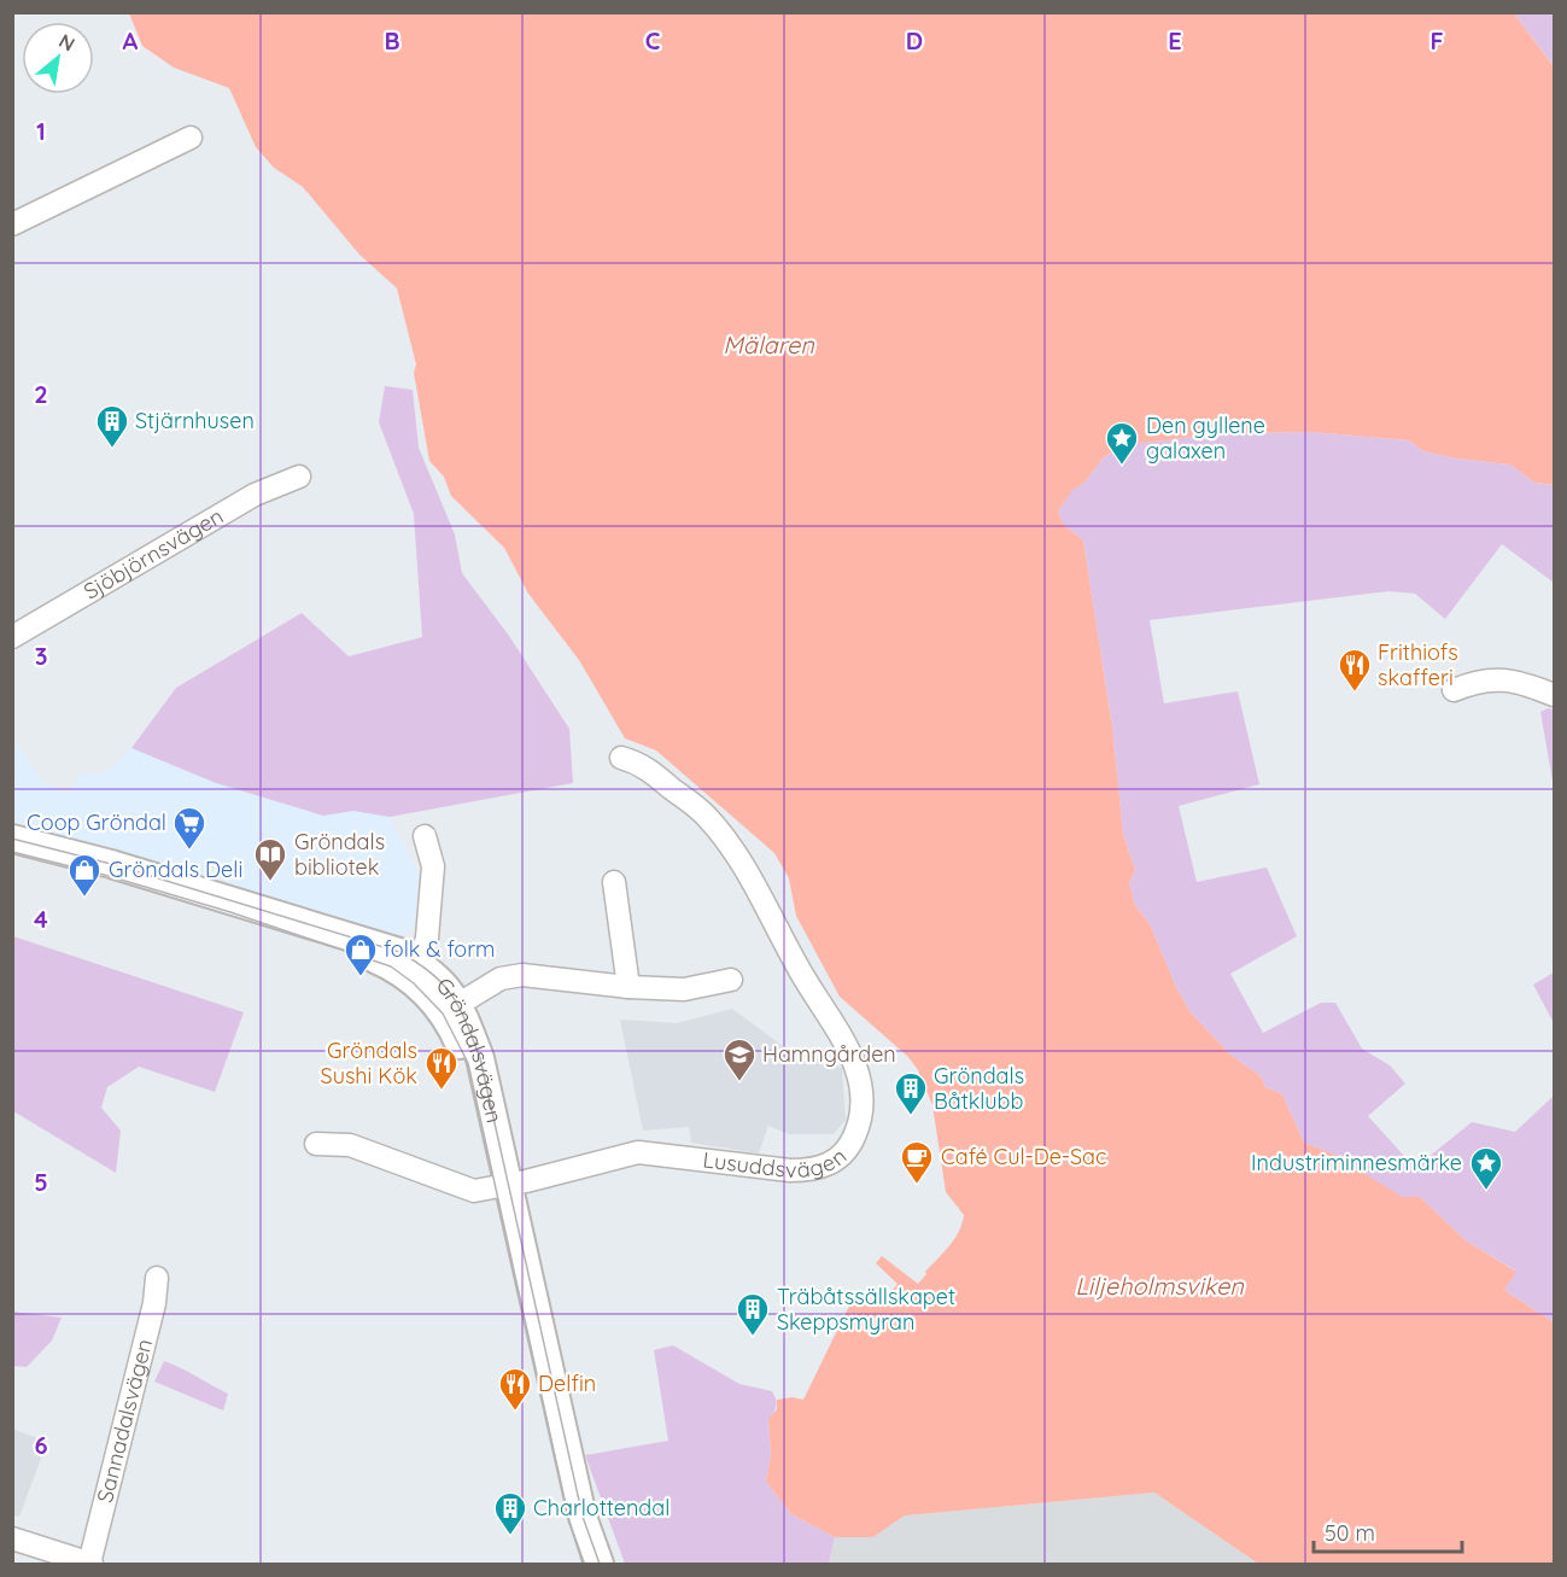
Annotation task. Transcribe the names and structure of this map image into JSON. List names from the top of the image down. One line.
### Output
{"streets":{"street":["Sjöbjörnsvägen","Gröndalsvägen","Lusuddsvägen","Sannadalsvägen"]},"crossings":[["Gröndalsvägen","Lusuddsvägen"]],"water":["Mälaren","Liljeholmsviken"],"places":{"building":["Stjärnhusen","Gröndals Båtklubb","Träbåtssällskapet Skeppsmyran","Charlottendal"],"place":["Den gyllene galaxen","Industriminnesmärke"],"restaurant":["Frithiofs skafferi","Gröndals Sushi Kök","Delfin"],"supermarket":["Coop Gröndal"],"library":["Gröndals bibliotek"],"shop":["Gröndals Deli","folk & form"],"school or university":["Hamngården"],"cafe":["Café Cul-De-Sac"]},"scale_bar":"50 m","north":"top right","grid":{"columns":["A","B","C","D","E","F"],"rows":["1","2","3","4","5","6"]}}
